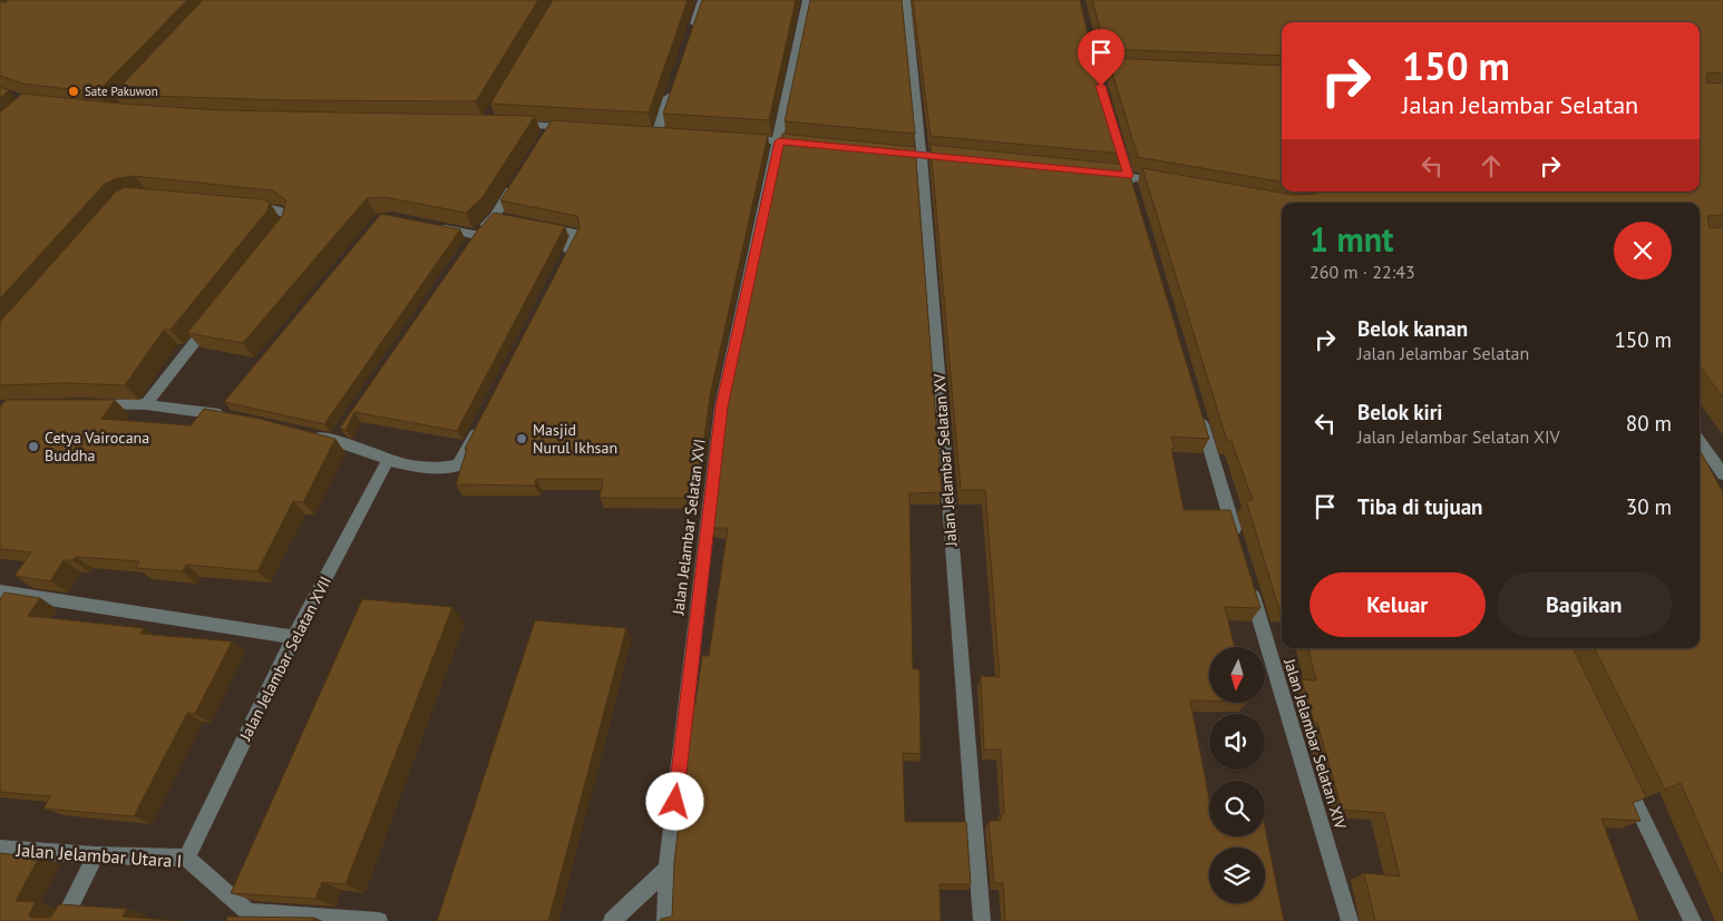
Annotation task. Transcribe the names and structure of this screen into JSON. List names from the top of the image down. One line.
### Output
{"streets":{"street":["Jalan Jelambar Selatan XV","Jalan Jelambar Selatan XVI","Jalan Jelambar Selatan XVII","Jalan Jelambar Selatan XIV","Jalan Jelambar Utara I"]},"crossings":[["Jalan Jelambar Selatan XVII","Jalan Jelambar Utara I"]],"places":["Sate Pakuwon","Masjid Nurul Ikhsan","Cetya Vairocana Buddha"],"north":"bottom","page":{"turn":["150 m","Jalan Jelambar Selatan"],"heading":["1 mnt","260 m · 22:43"],"list":[{"name":"Belok kanan","note":"Jalan Jelambar Selatan","value":"150 m"},{"name":"Belok kiri","note":"Jalan Jelambar Selatan XIV","value":"80 m"},{"name":"Tiba di tujuan","value":"30 m"}],"buttons":["Keluar","Bagikan"]}}
